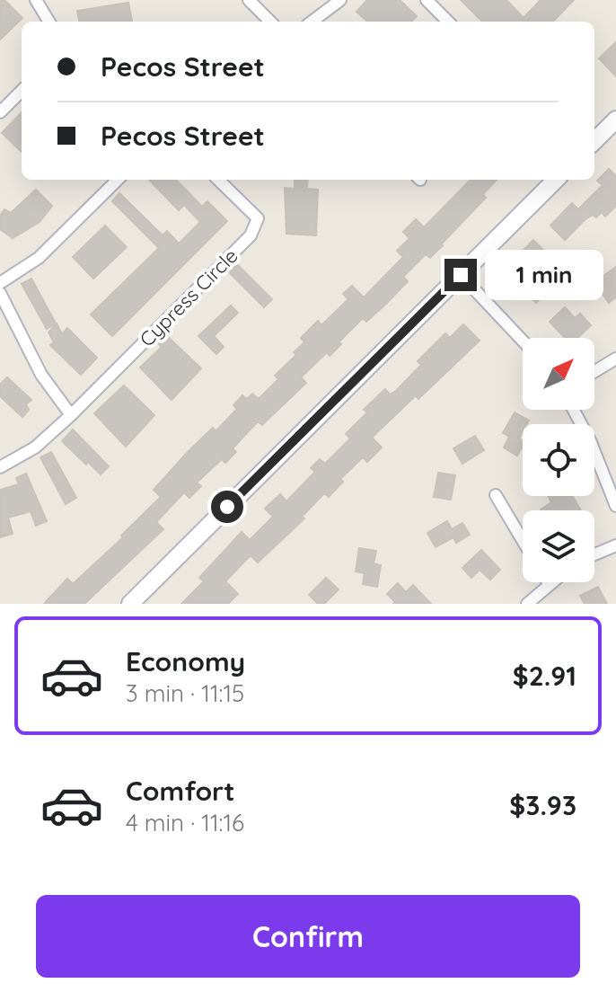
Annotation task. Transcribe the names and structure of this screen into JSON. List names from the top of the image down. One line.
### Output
{"streets":{"street":["Cypress Circle"]},"north":"top right","page":{"banner":["Pecos Street","Pecos Street"],"bubble":"1 min","list":[{"name":"Economy","note":"3 min · 11:15","value":"$2.91"},{"name":"Comfort","note":"4 min · 11:16","value":"$3.93"}],"buttons":"Confirm"}}
